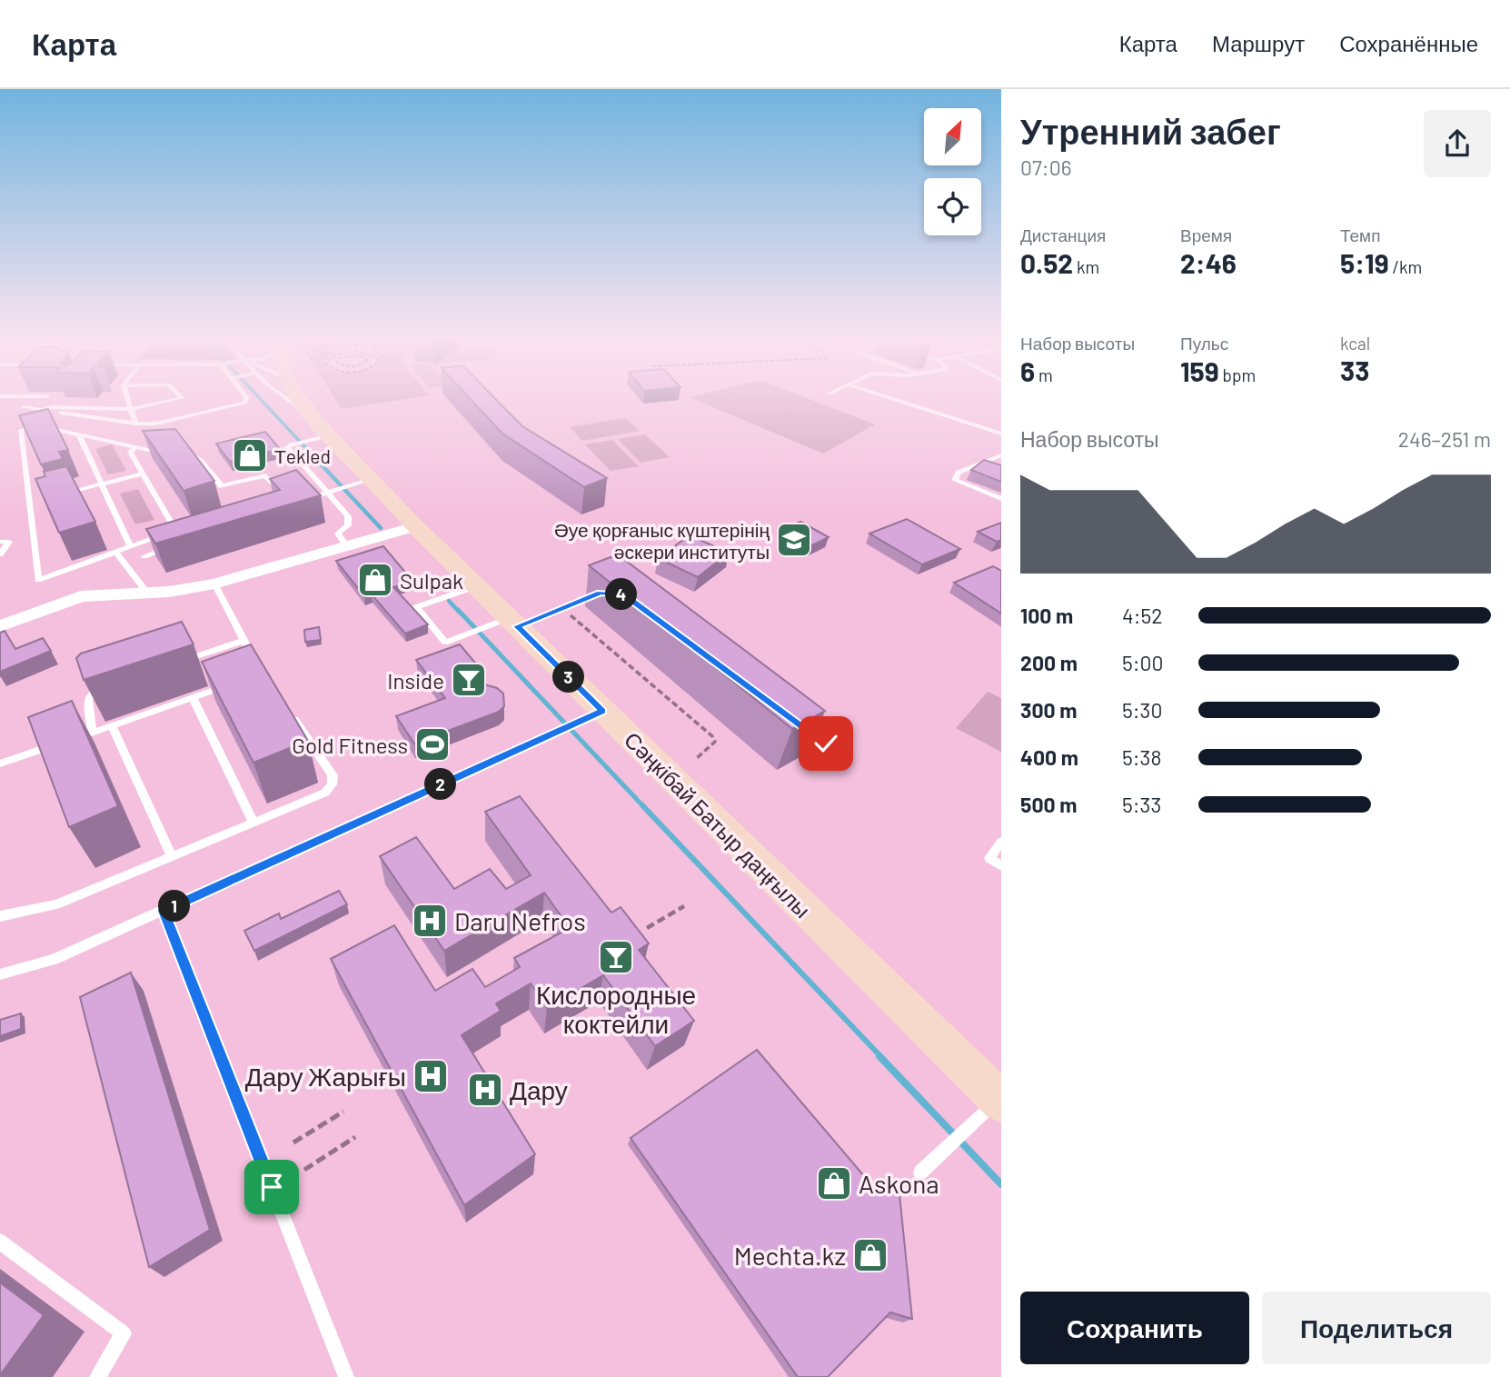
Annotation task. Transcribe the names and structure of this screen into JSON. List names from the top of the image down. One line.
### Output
{"streets":{"main road":["Сәңкібай Батыр даңғылы"]},"places":{"shop":["Тekled","Sulpak","Askona","Mechta.kz"],"school or university":["Әуе қорғаныс күштерінің әскери институты"],"bar":["Inside","Кислородные коктейли"],"sports":["Gold Fitness"],"hospital":["Daru Nefros","Дару Жарығы","Дару"]},"north":"top right","page":{"header":"Карта","nav":["Карта","Маршрут","Сохранённые"],"heading":["Утренний забег","07:06"],"stats":[["Дистанция","0.52 km"],["Время","2:46"],["Темп","5:19 /km"],["Набор высоты","6 m"],["Пульс","159 bpm"],["kcal","33"]],"chart":["Набор высоты","246–251 m"],"pins":["4","3","2","1"],"list":[{"name":"100 m","note":"4:52"},{"name":"200 m","note":"5:00"},{"name":"300 m","note":"5:30"},{"name":"400 m","note":"5:38"},{"name":"500 m","note":"5:33"}],"buttons":["Сохранить","Поделиться"]}}
